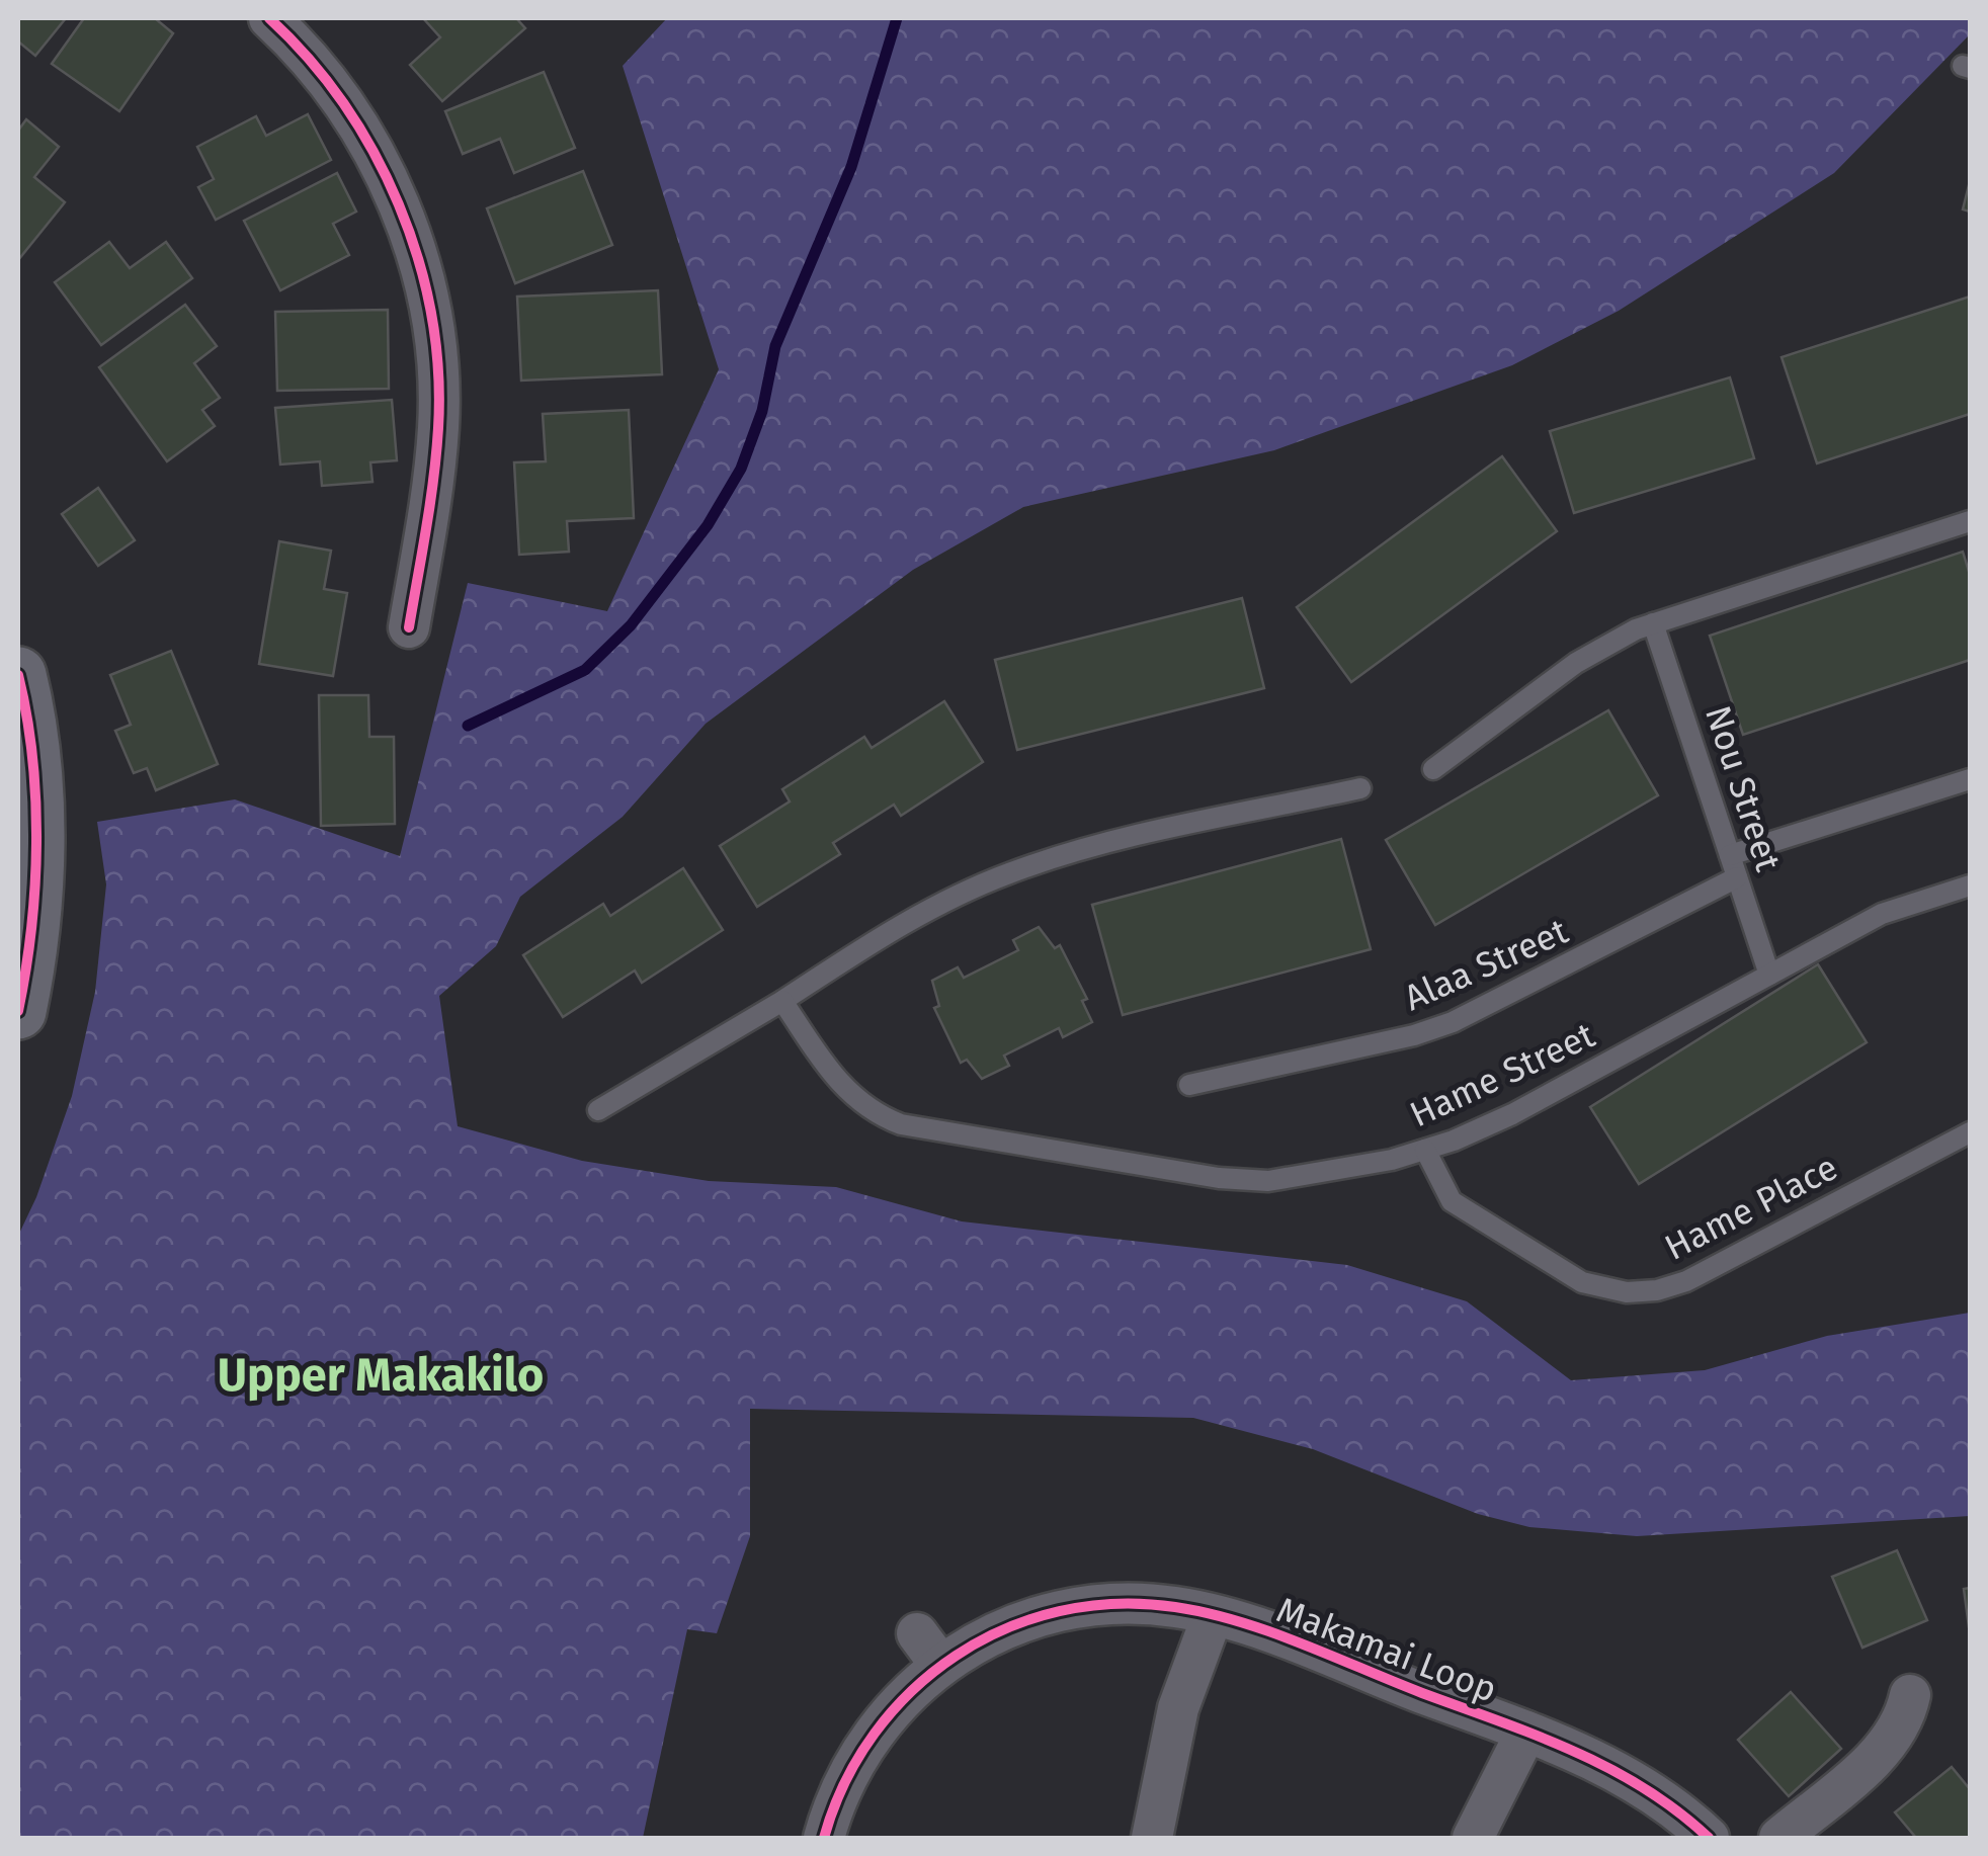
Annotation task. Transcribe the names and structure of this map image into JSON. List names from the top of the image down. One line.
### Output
{"streets":{"street":["Makamai Loop"],"lane":["Nou Street","Alaa Street","Hame Street","Hame Place"]},"crossings":[["Nou Street","Alaa Street"],["Nou Street","Hame Street"],["Hame Street","Hame Place"]],"districts":["Upper Makakilo"]}
